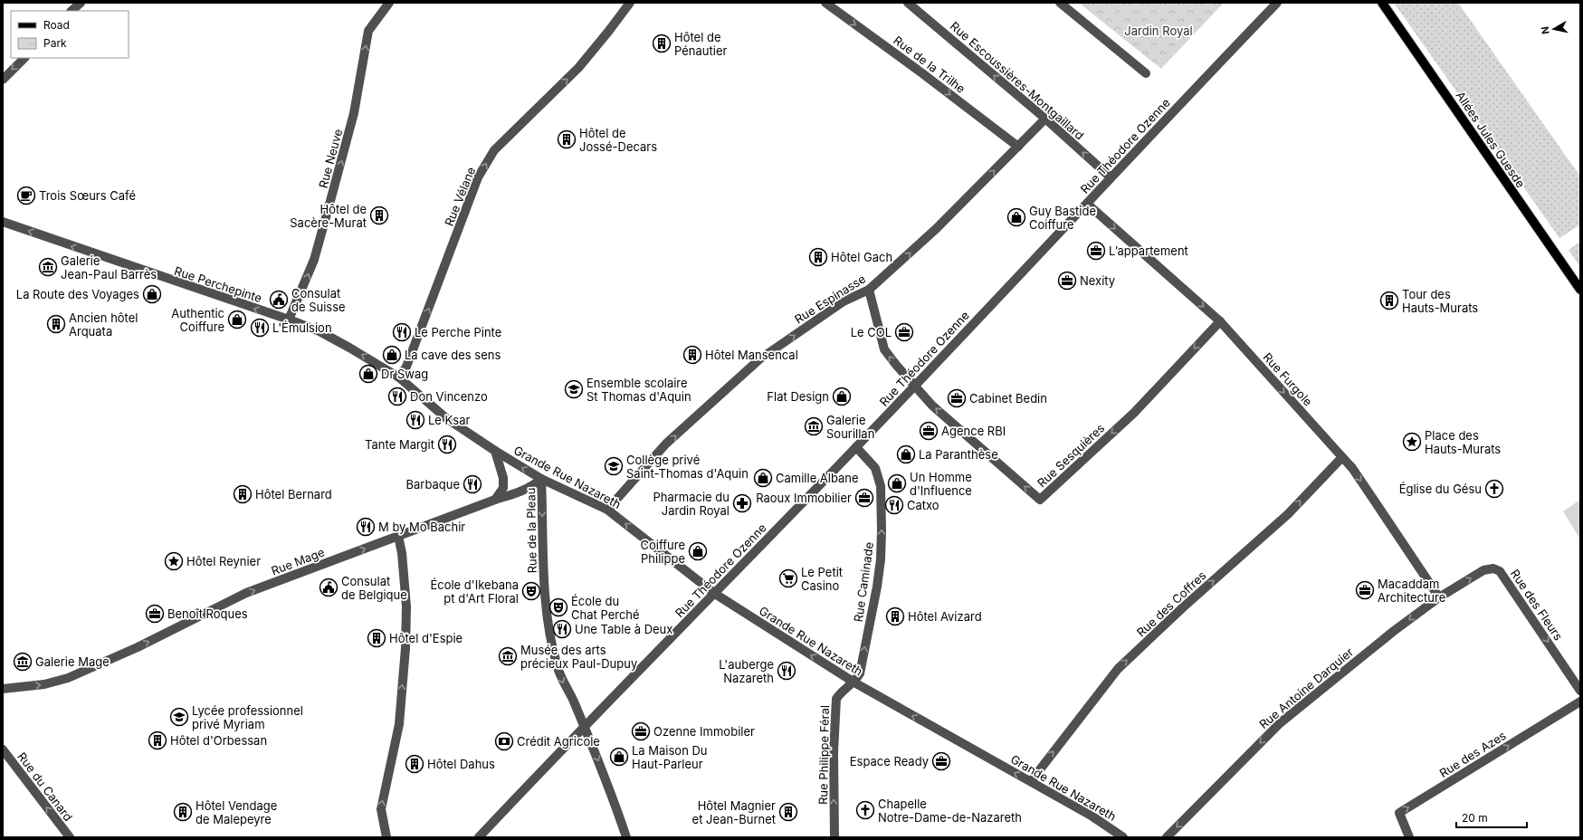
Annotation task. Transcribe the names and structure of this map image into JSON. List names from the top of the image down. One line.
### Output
{"streets":{"main road":["Allées Jules Guesde"],"street":["Rue de la Trilhe","Rue Escoussières-Montgaillard","Rue Théodore Ozenne","Rue Neuve","Rue Vélane","Rue Perchepinte","Rue Espinasse","Rue Furgole","Rue Sesquières","Grande Rue Nazareth","Rue de la Pleau","Rue Mage","Rue Caminade","Rue des Coffres","Rue des Fleurs","Rue Antoine Darquier","Rue des Azes","Rue Philippe Féral","Rue du Canard"]},"crossings":[["Rue de la Trilhe","Rue Espinasse"],["Rue Escoussières-Montgaillard","Rue Théodore Ozenne"],["Rue Escoussières-Montgaillard","Rue Espinasse"],["Rue Théodore Ozenne","Rue Furgole"],["Rue Théodore Ozenne","Rue Sesquières"],["Rue Théodore Ozenne","Grande Rue Nazareth"],["Rue Théodore Ozenne","Rue de la Pleau"],["Rue Théodore Ozenne","Rue Caminade"],["Rue Neuve","Rue Perchepinte"],["Rue Vélane","Rue Perchepinte"],["Rue Perchepinte","Grande Rue Nazareth"],["Rue Espinasse","Grande Rue Nazareth"],["Rue Furgole","Rue Sesquières"],["Rue Furgole","Rue des Coffres"],["Rue Furgole","Rue des Fleurs"],["Rue Furgole","Rue Antoine Darquier"],["Grande Rue Nazareth","Rue de la Pleau"],["Grande Rue Nazareth","Rue Mage"],["Grande Rue Nazareth","Rue Caminade"],["Grande Rue Nazareth","Rue des Coffres"],["Grande Rue Nazareth","Rue Philippe Féral"],["Rue de la Pleau","Rue Mage"],["Rue Caminade","Rue Philippe Féral"],["Rue des Fleurs","Rue Antoine Darquier"]],"one_way":["Rue de la Trilhe","Rue Escoussières-Montgaillard","Rue Neuve","Rue Vélane","Rue Perchepinte","Rue Espinasse","Rue Furgole","Grande Rue Nazareth","Rue de la Pleau","Rue Mage","Rue Caminade","Rue des Coffres","Rue Antoine Darquier","Rue des Azes","Rue Philippe Féral","Rue du Canard"],"parks":["Jardin Royal"],"places":{"building":["Hôtel de Pénautier","Hôtel de Jossé-Decars","Hôtel de Sacère-Murat","Hôtel Gach","Tour des Hauts-Murats","Ancien hôtel Arquata","Hôtel Mansencal","Hôtel Bernard","Hôtel Avizard","Hôtel d'Espie","Hôtel d'Orbessan","Hôtel Dahus","Hôtel Vendage de Malepeyre","Hôtel Magnier et Jean-Burnet"],"cafe":["Trois Sœurs Café"],"shop":["Guy Bastide Coiffure","La Route des Voyages","Authentic Coiffure","La cave des sens","Dr Swag","Flat Design","La Paranthèse","Camille Albane","Un Homme d'Influence","Coiffure Philippe","La Maison Du Haut-Parleur"],"office":["L’appartement","Nexity","Le COL","Cabinet Bedin","Agence RBI","Raoux Immobilier","Macaddam Architecture","Benoît Roques","Ozenne Immobiler","Espace Ready"],"museum":["Galerie Jean-Paul Barrès","Galerie Sourillan","Musée des arts précieux Paul-Dupuy","Galerie Mage"],"public building":["Consulat de Suisse","Consulat de Belgique"],"restaurant":["L'Émulsion","Le Perche Pinte","Don Vincenzo","Le Ksar","Tante Margit","Barbaque","Catxo","M by Mo Bachir","Une Table à Deux","L'auberge Nazareth"],"school or university":["Ensemble scolaire St Thomas d'Aquin","Collège privé Saint-Thomas d'Aquin","Lycée professionnel privé Myriam"],"place":["Place des Hauts-Murats","Hôtel Reynier"],"church":["Église du Gésu","Chapelle Notre-Dame-de-Nazareth"],"pharmacy":["Pharmacie du Jardin Royal"],"supermarket":["Le Petit Casino"],"theatre":["École d'Ikebana pt d'Art Floral","École du Chat Perché"],"bank":["Crédit Agricole"]},"legend":["Road","Park"],"scale_bar":"20 m","north":"left"}
